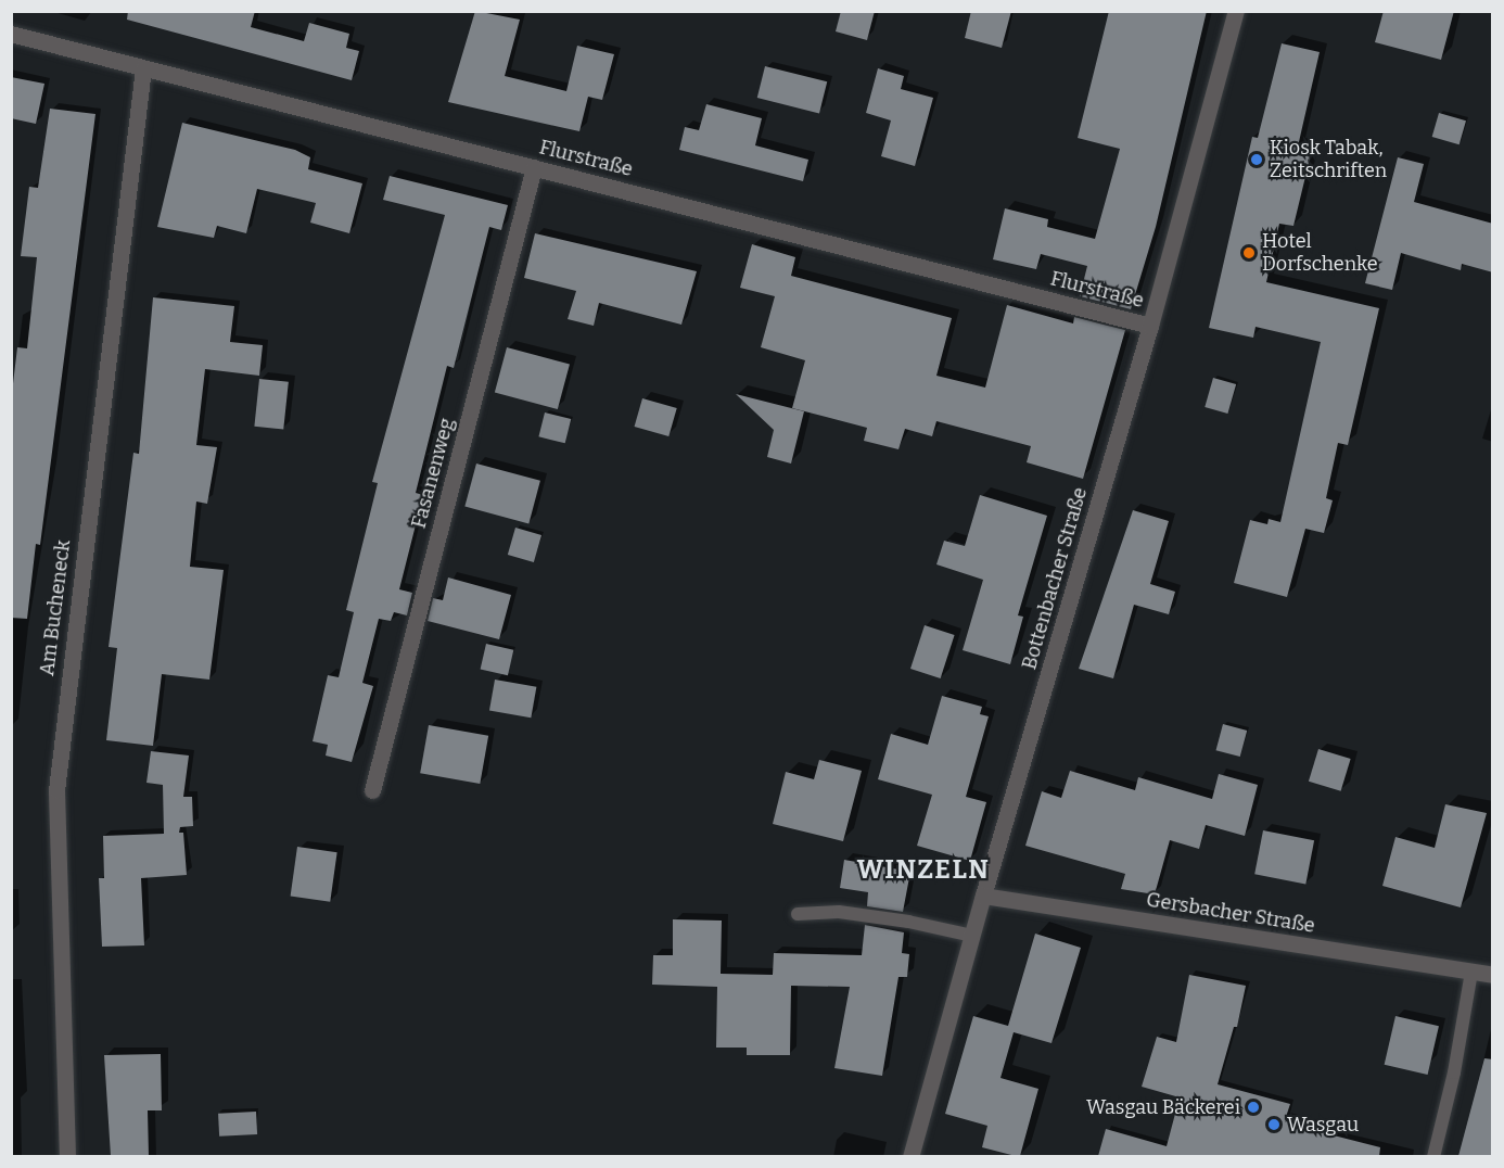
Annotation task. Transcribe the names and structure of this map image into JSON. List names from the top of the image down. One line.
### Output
{"streets":{"street":["Flurstraße","Fasanenweg","Bottenbacher Straße","Am Bucheneck","Gersbacher Straße"]},"crossings":[["Flurstraße","Fasanenweg"],["Flurstraße","Bottenbacher Straße"],["Flurstraße","Am Bucheneck"],["Bottenbacher Straße","Gersbacher Straße"]],"districts":["WINZELN"],"places":["Kiosk Tabak, Zeitschriften","Hotel Dorfschenke","Wasgau Bäckerei","Wasgau"]}
